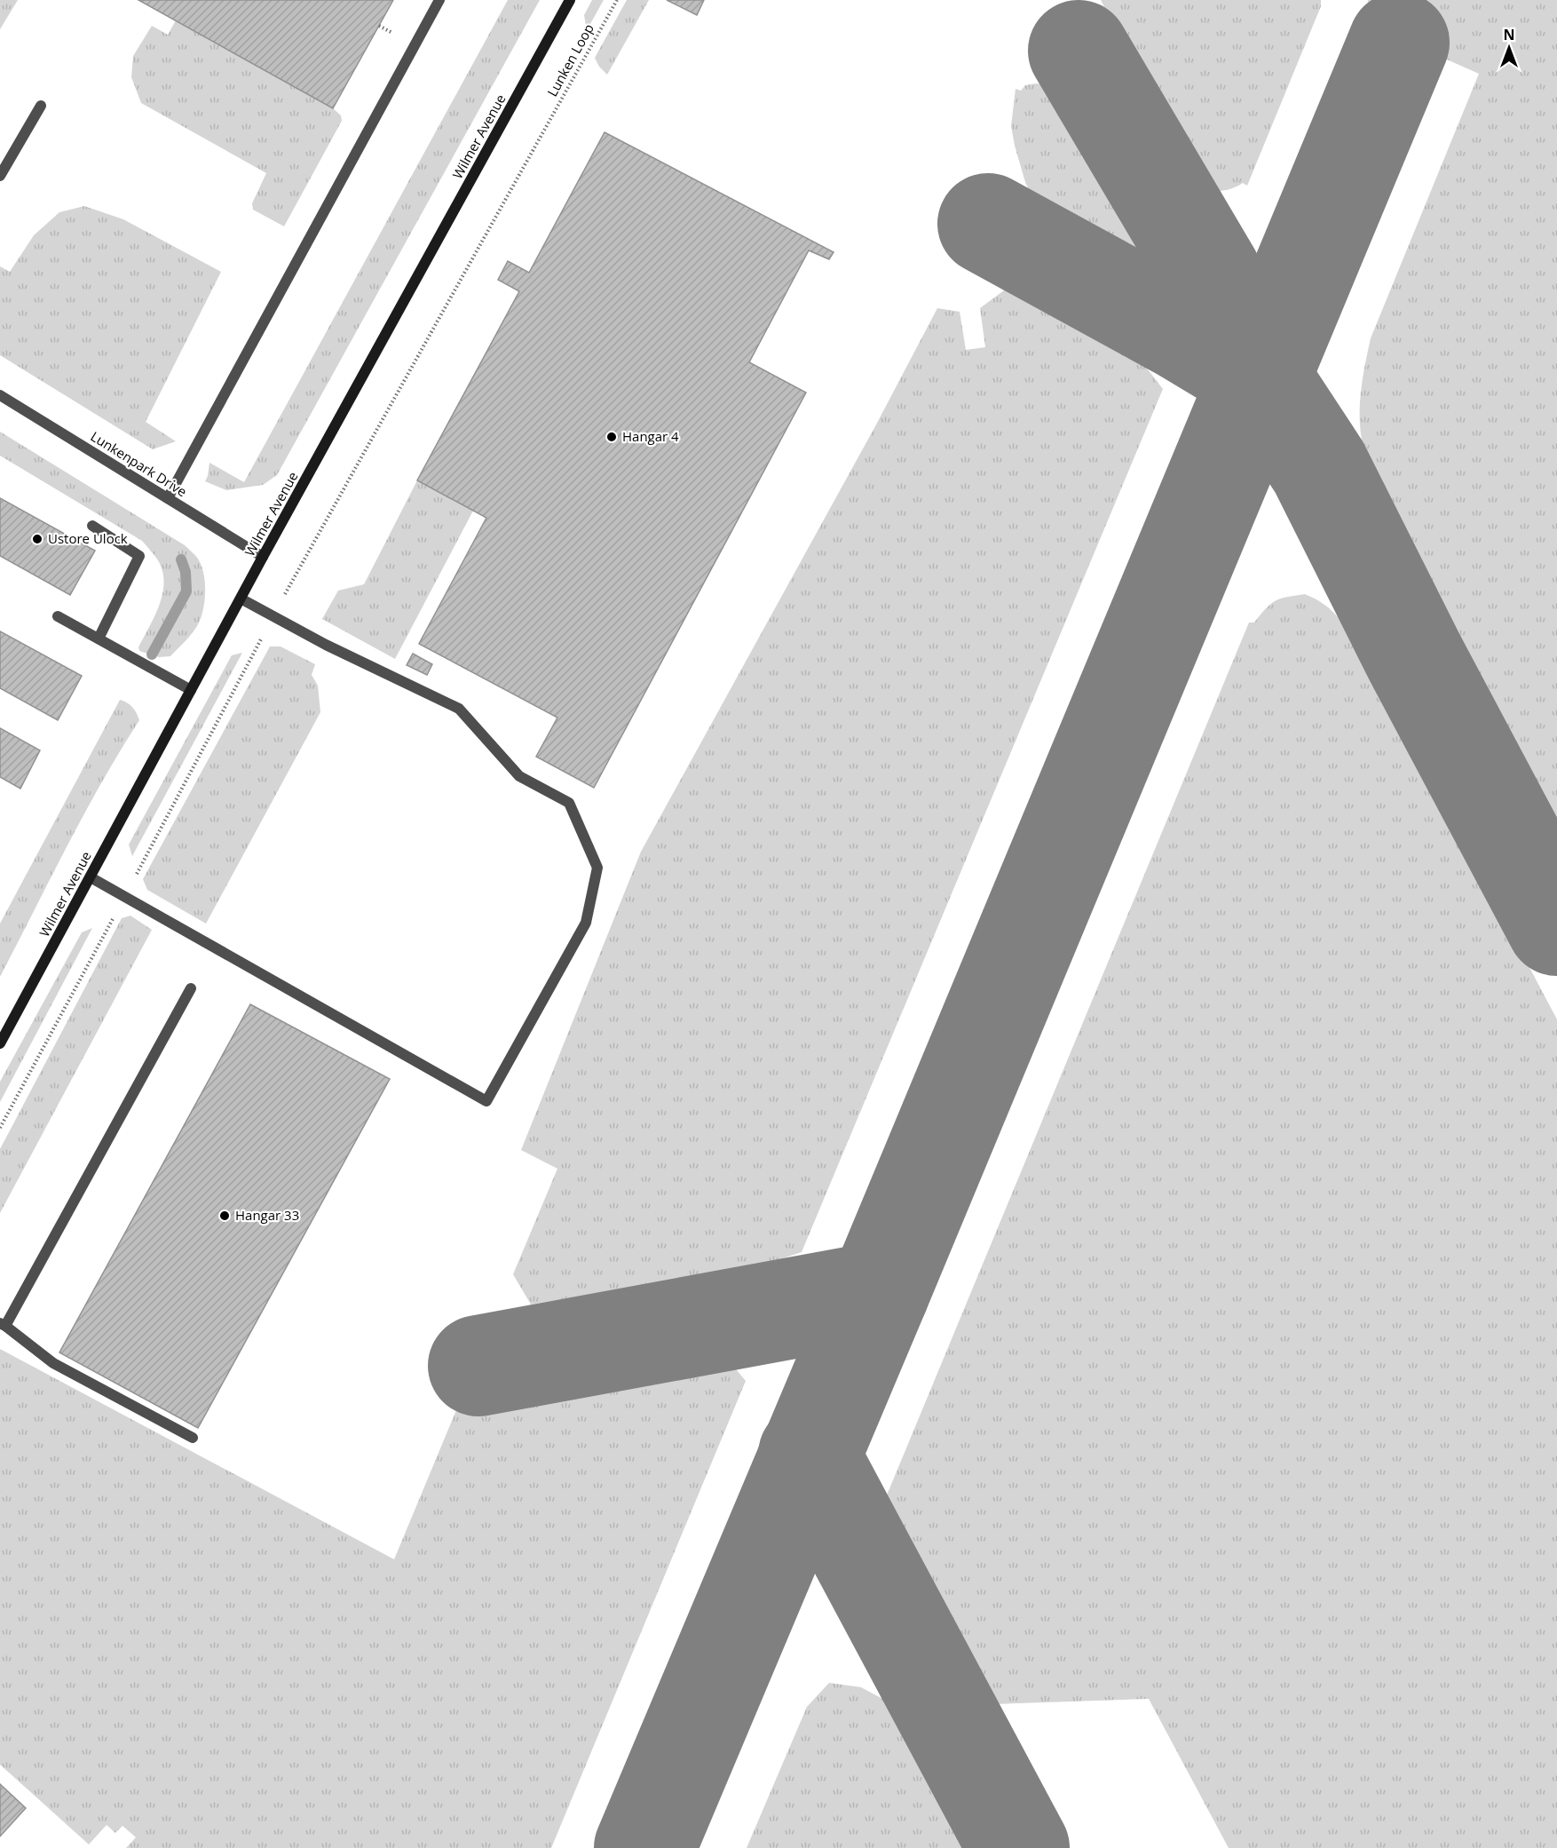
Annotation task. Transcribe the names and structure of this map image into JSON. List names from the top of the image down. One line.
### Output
{"streets":{"street":["Wilmer Avenue"],"lane":["Lunkenpark Drive"],"path":["Lunken Loop"]},"crossings":[["Wilmer Avenue","Lunkenpark Drive"]],"places":["Hangar 4","Ustore Ulock","Hangar 33"],"north":"top"}
